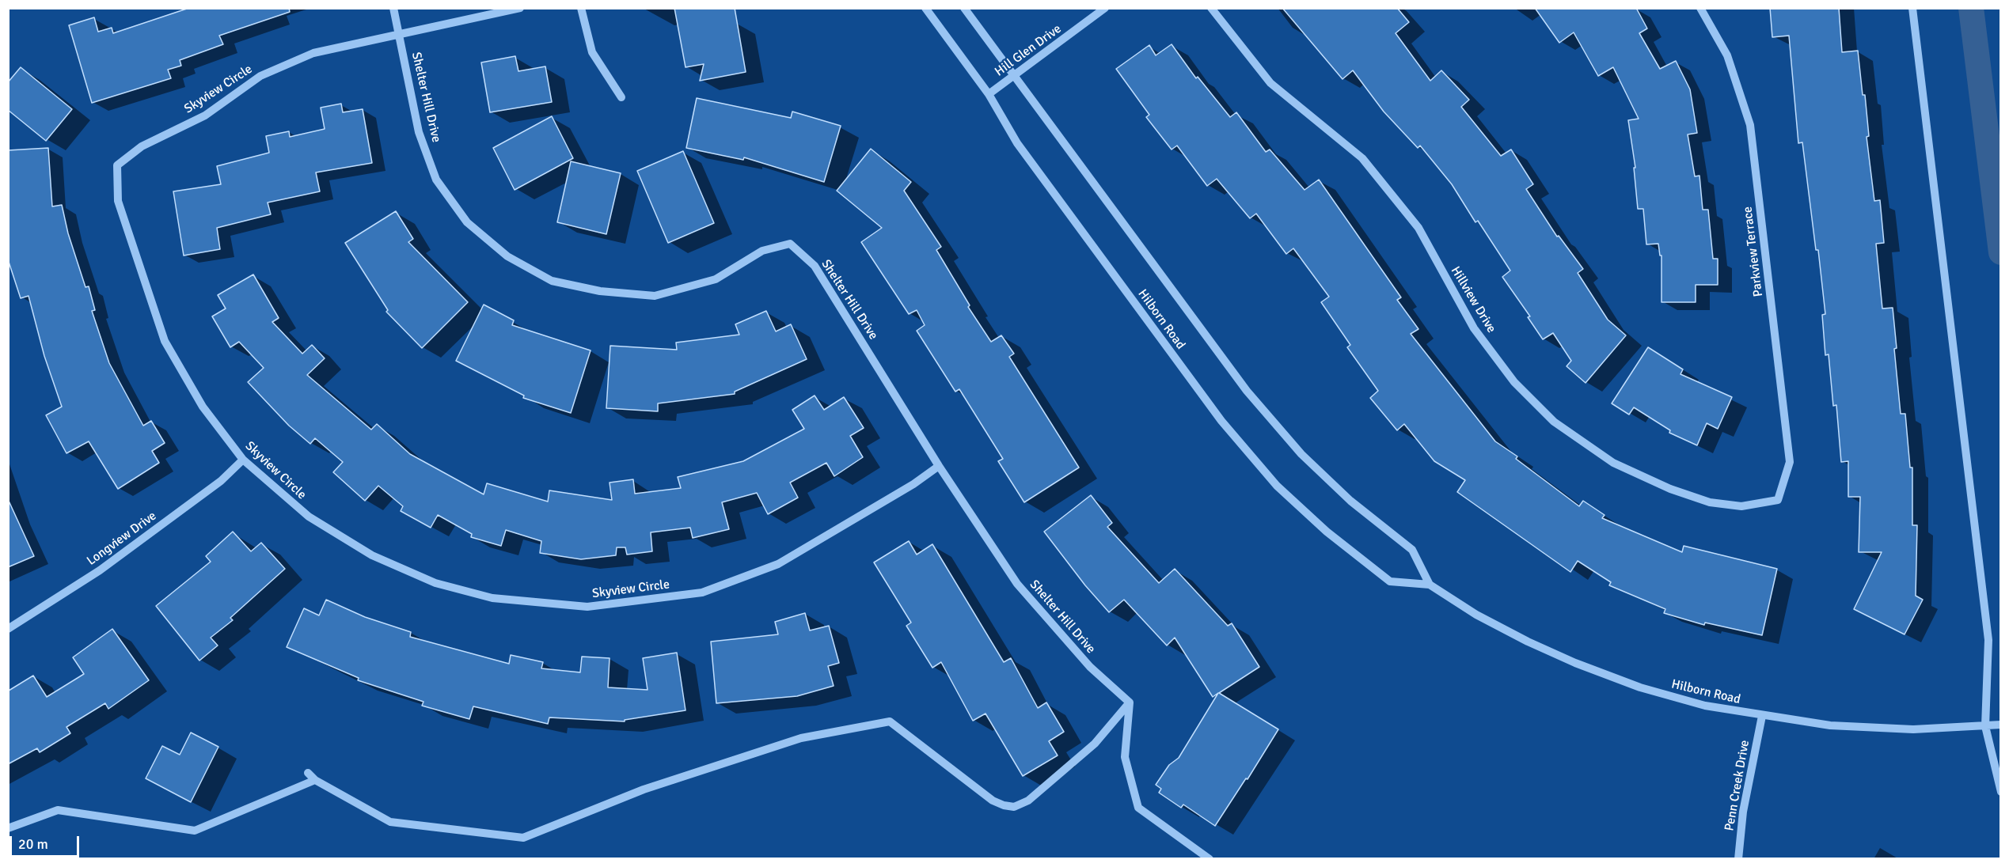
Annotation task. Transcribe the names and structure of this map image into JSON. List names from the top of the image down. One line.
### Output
{"streets":{"street":["Hill Glen Drive","Skyview Circle","Shelter Hill Drive","Parkview Terrace","Hillview Drive","Hilborn Road","Longview Drive","Penn Creek Drive"]},"crossings":[["Hill Glen Drive","Hilborn Road"],["Skyview Circle","Shelter Hill Drive"],["Skyview Circle","Longview Drive"],["Parkview Terrace","Hillview Drive"],["Hilborn Road","Penn Creek Drive"]],"scale_bar":"20 m"}
